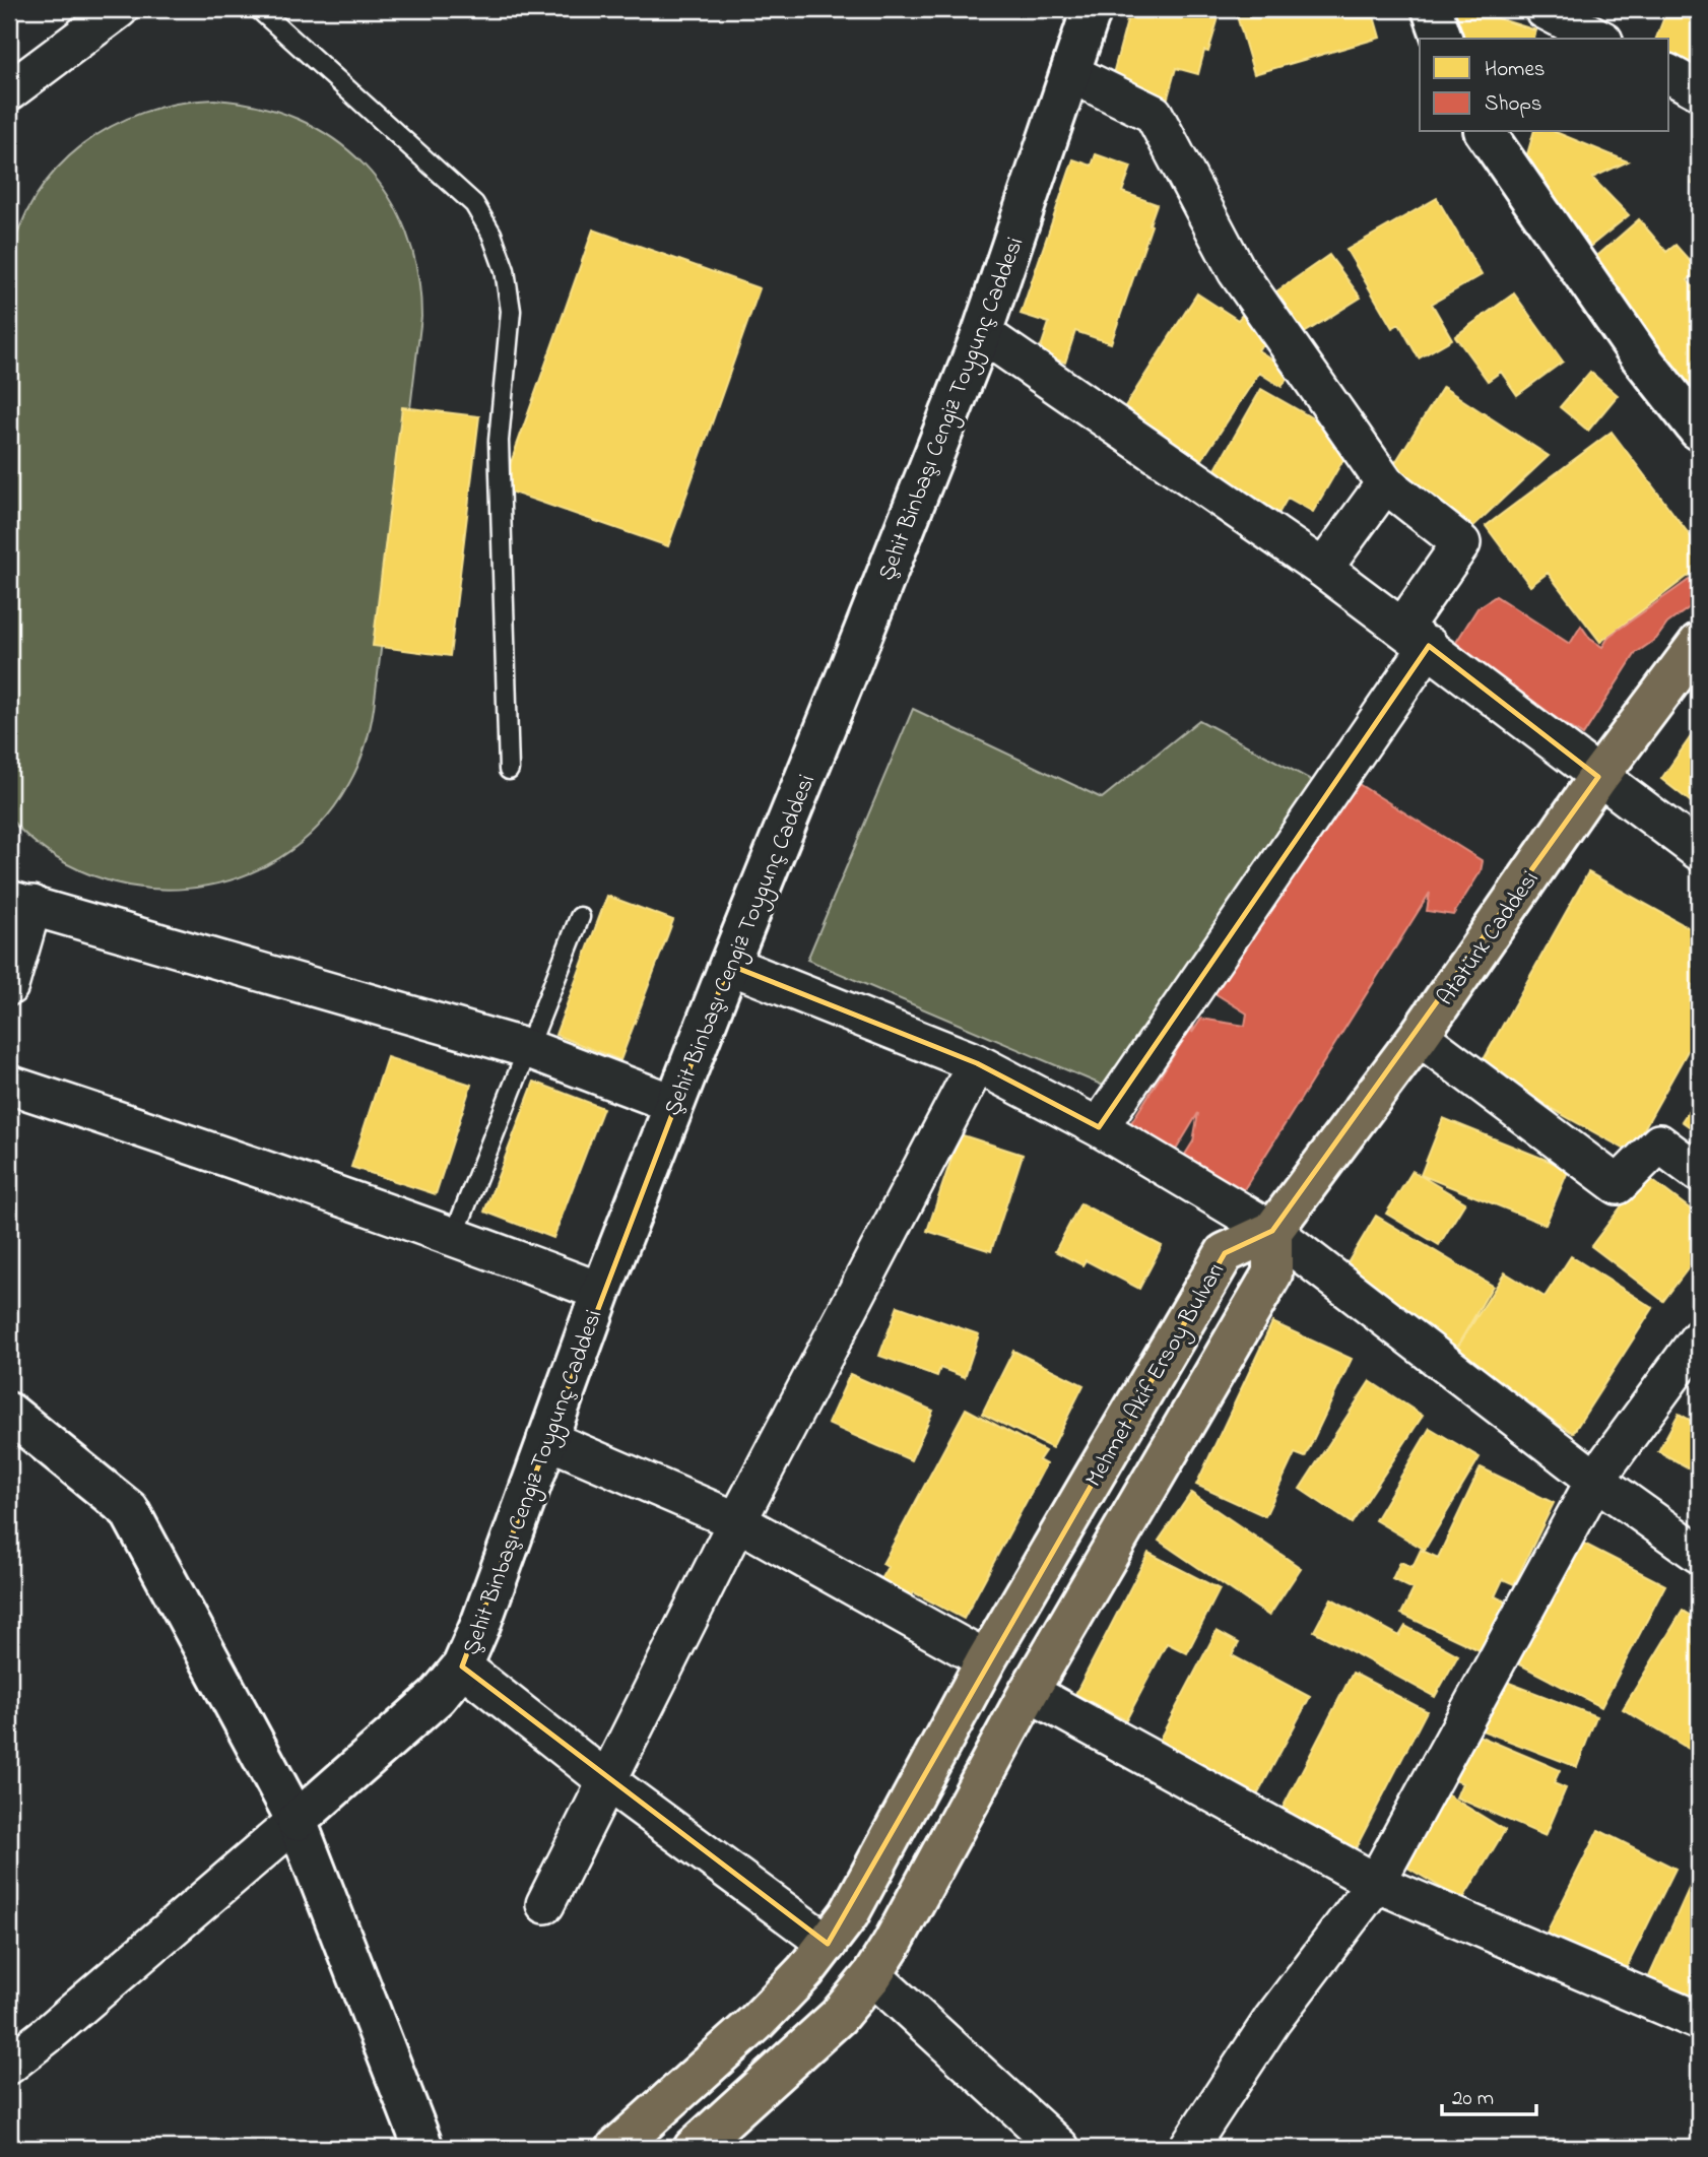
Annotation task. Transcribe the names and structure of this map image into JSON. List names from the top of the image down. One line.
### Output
{"streets":{"main road":["Şehit Binbaşı Cengiz Toygunç Caddesi","Atatürk Caddesi","Mehmet Akif Ersoy Bulvarı"]},"crossings":[["Atatürk Caddesi","Mehmet Akif Ersoy Bulvarı"]],"legend":["Homes","Shops"],"scale_bar":"20 m"}
